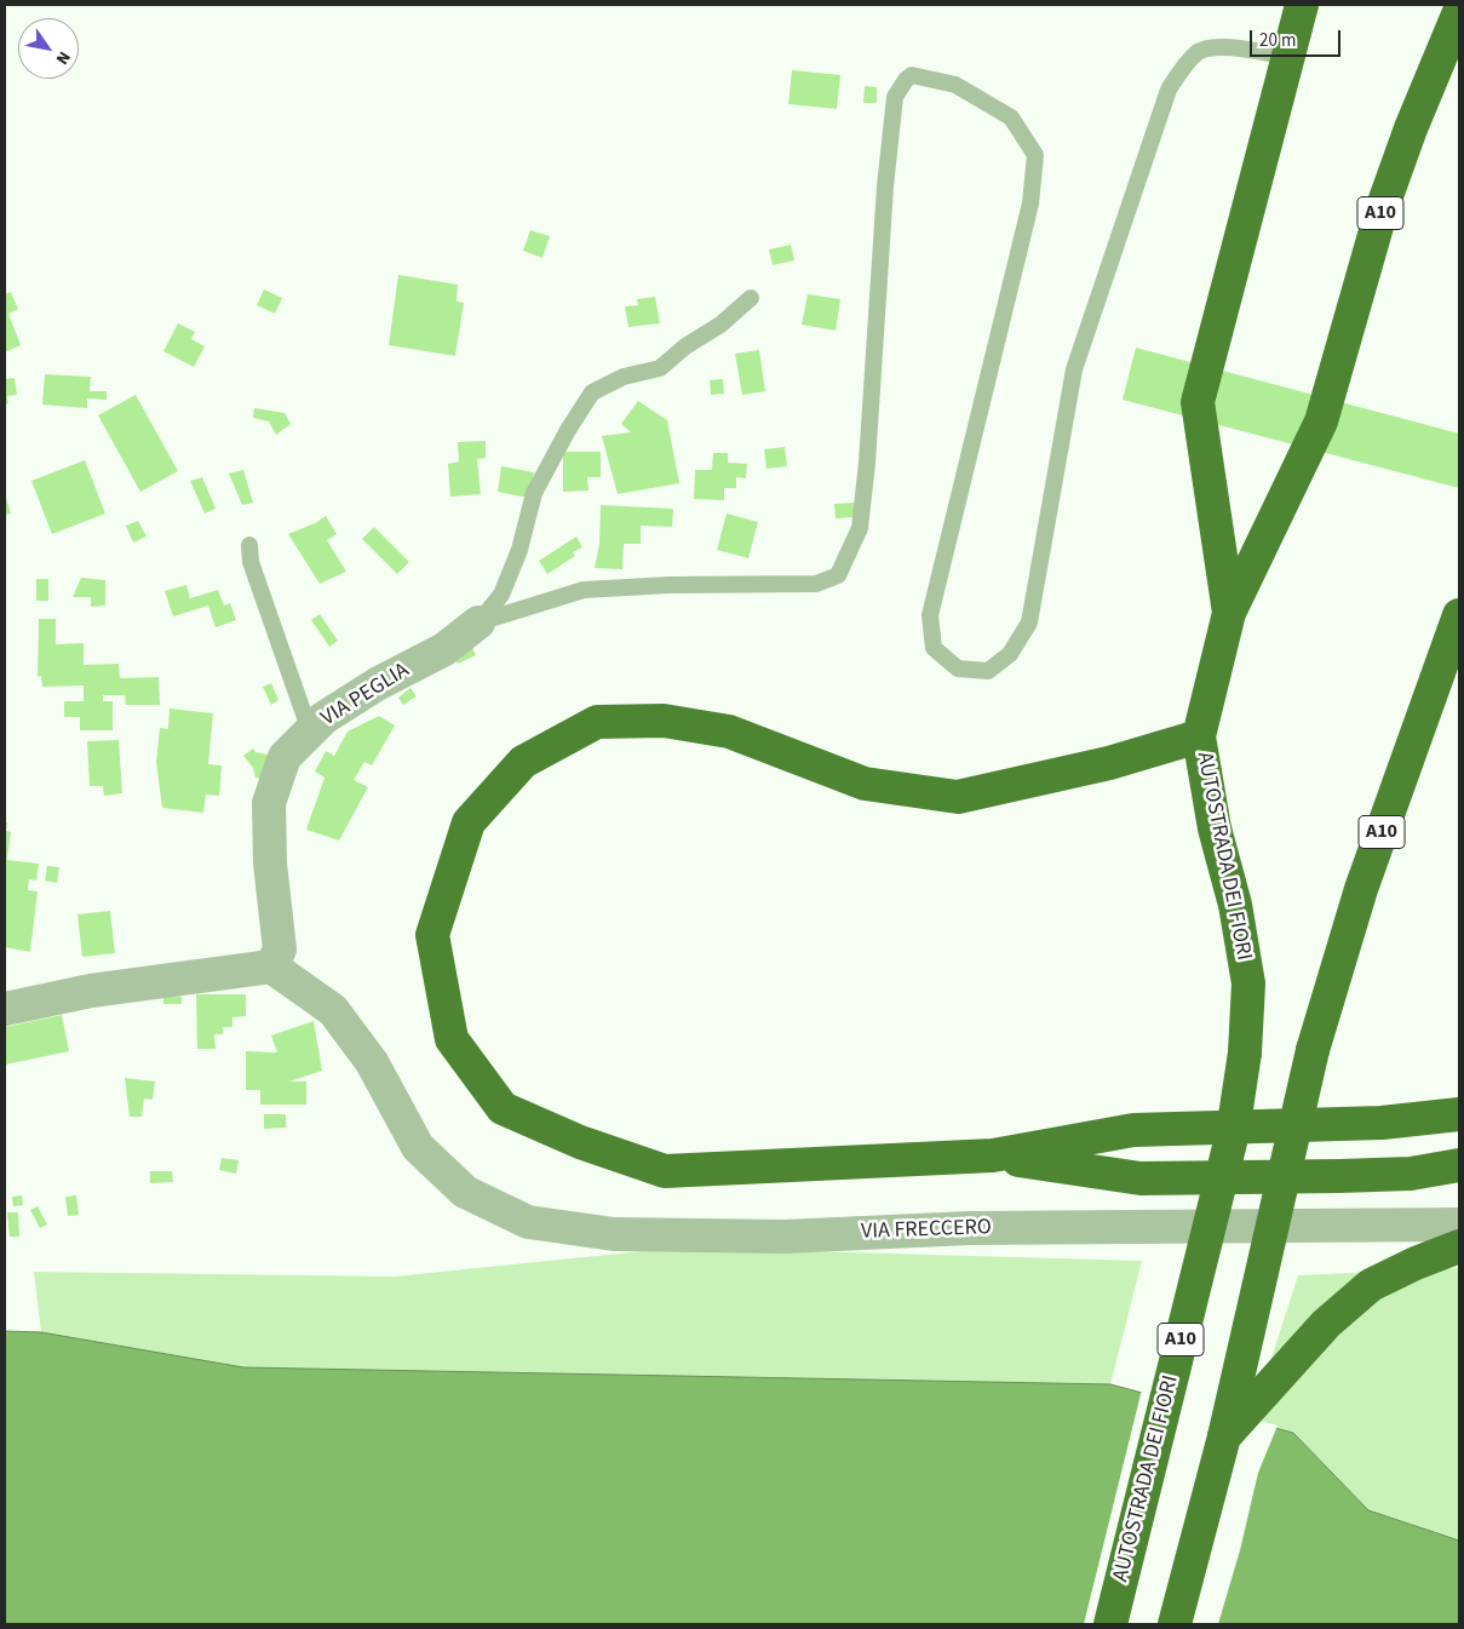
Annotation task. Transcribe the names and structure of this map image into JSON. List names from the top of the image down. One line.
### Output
{"streets":{"highway":["A10","AUTOSTRADA DEI FIORI"],"street":["VIA PEGLIA","VIA FRECCERO"]},"crossings":[["VIA PEGLIA","VIA FRECCERO"]],"scale_bar":"20 m","north":"bottom right"}
